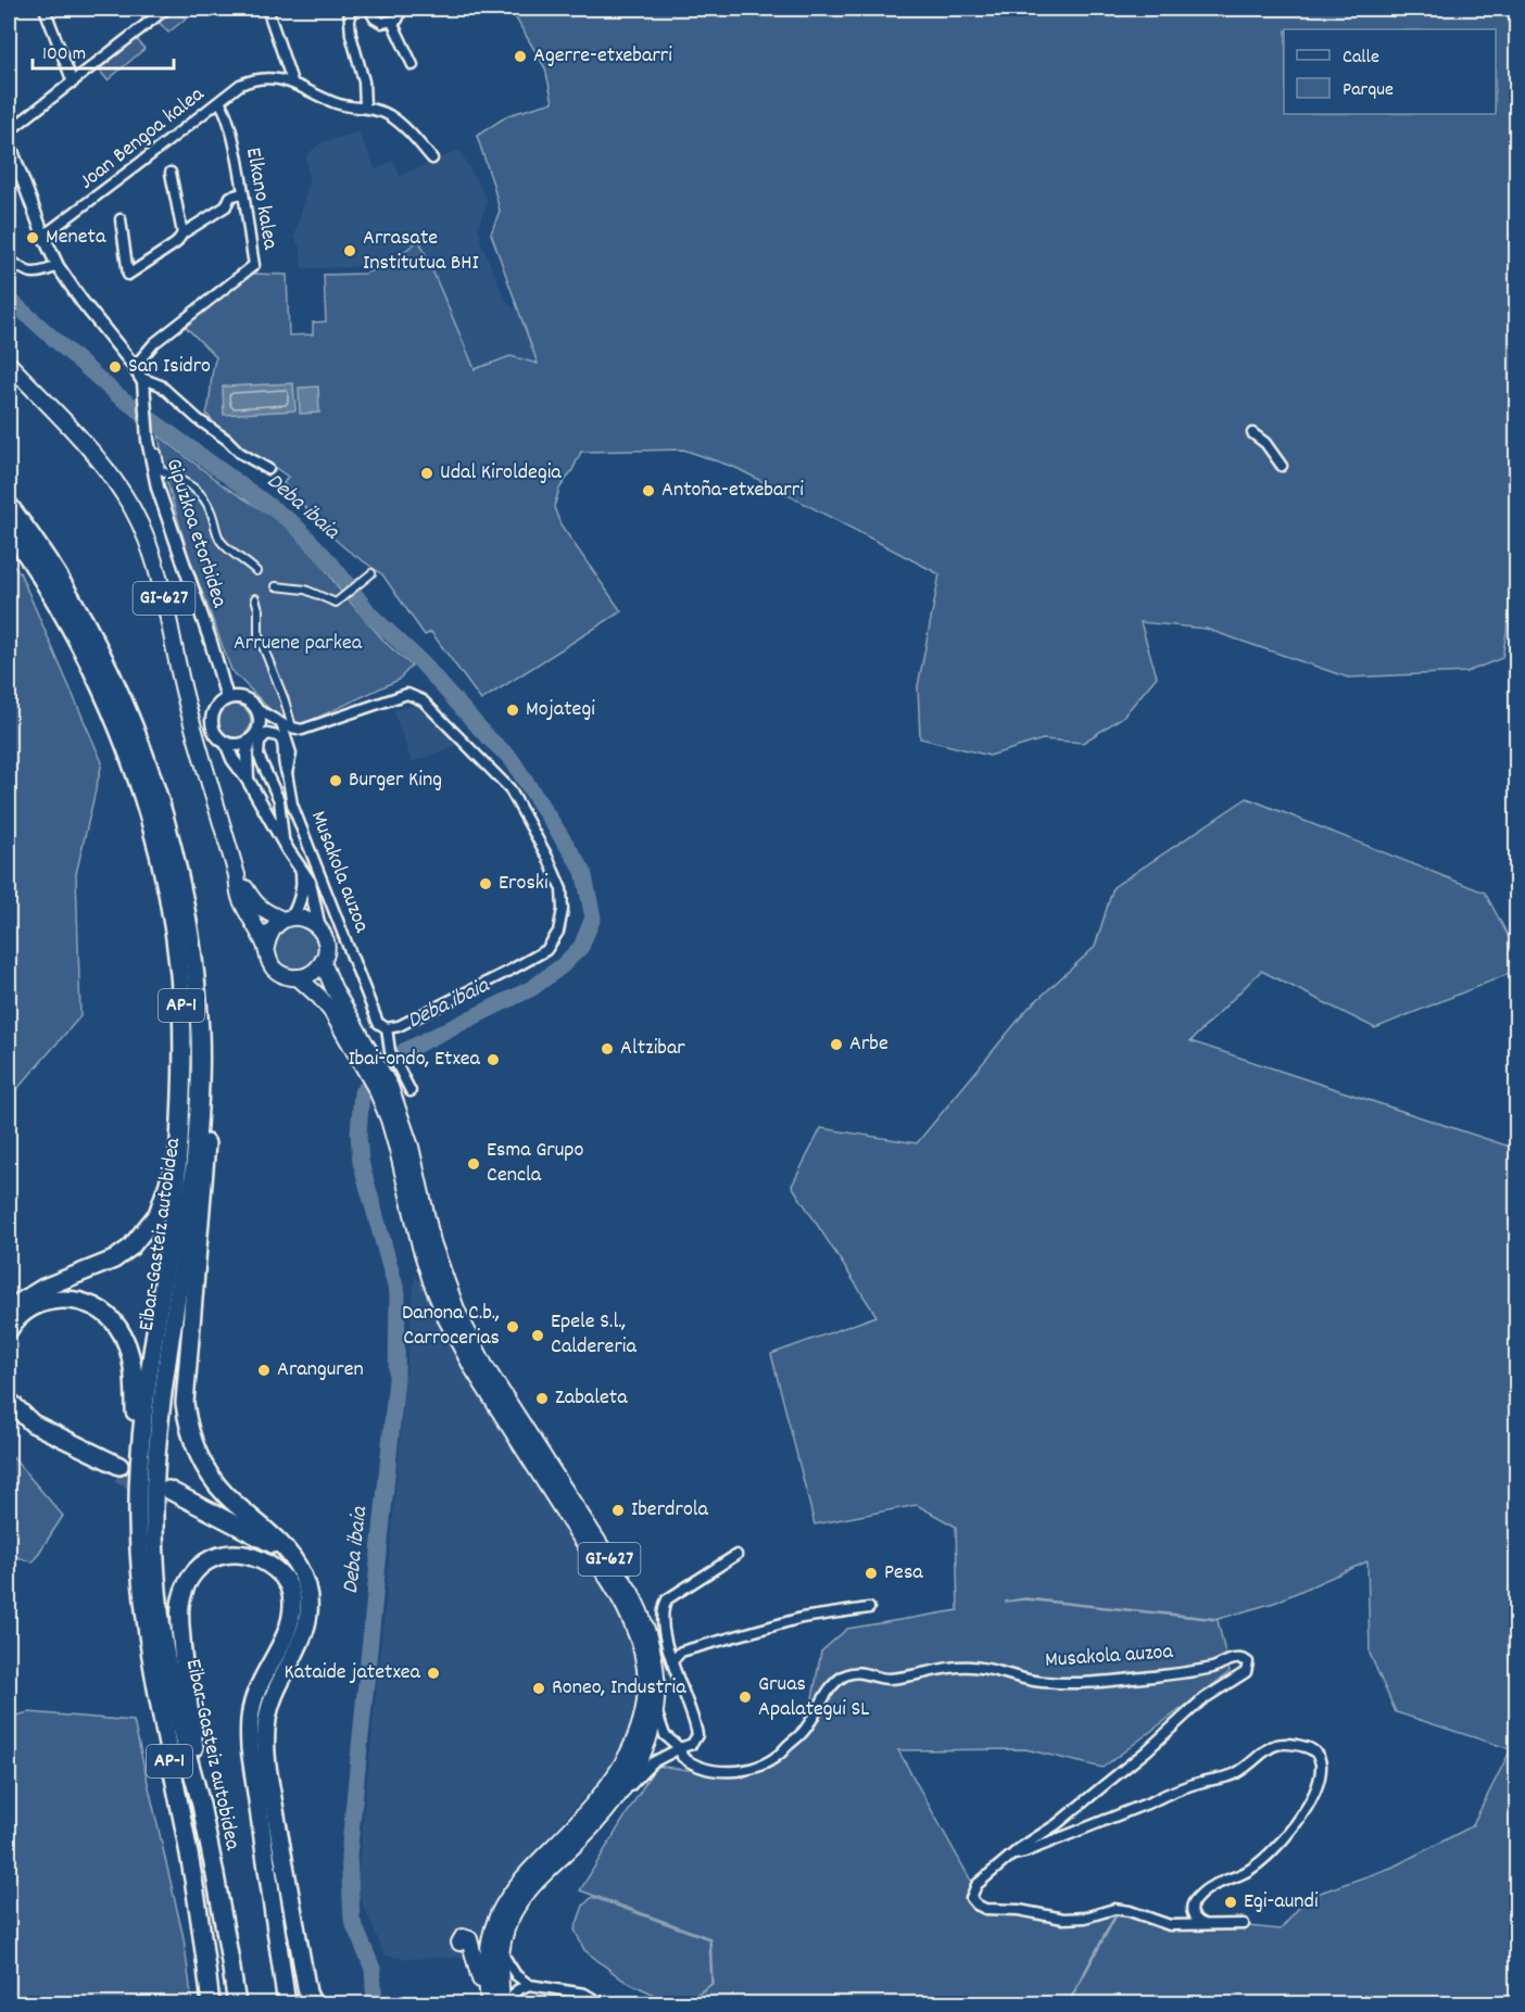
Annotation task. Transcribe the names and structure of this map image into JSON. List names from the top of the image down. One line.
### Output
{"streets":{"highway":["AP-1","Eibar-Gasteiz autobidea"],"main road":["GI-627"],"street":["Joan Bengoa kalea","Elkano kalea","Gipuzkoa etorbidea","Musakola auzoa"]},"crossings":[["Joan Bengoa kalea","Elkano kalea"],["Joan Bengoa kalea","Gipuzkoa etorbidea"],["Elkano kalea","Gipuzkoa etorbidea"],["Gipuzkoa etorbidea","Musakola auzoa"],["GI-627","Musakola auzoa"]],"water":["Deba ibaia"],"parks":["Arruene parkea"],"places":["Agerre-etxebarri","Meneta","Arrasate Institutua BHI","San Isidro","Udal Kiroldegia","Antoña-etxebarri","Mojategi","Burger King","Eroski","Arbe","Altzibar","Ibai-ondo, Etxea","Esma Grupo Cencla","Danona C.b., Carrocerias","Epele S.l., Caldereria","Aranguren","Zabaleta","Iberdrola","Pesa","Kataide jatetxea","Roneo, Industria","Gruas Apalategui SL","Egi-aundi"],"legend":["Calle","Parque"],"scale_bar":"100 m"}
